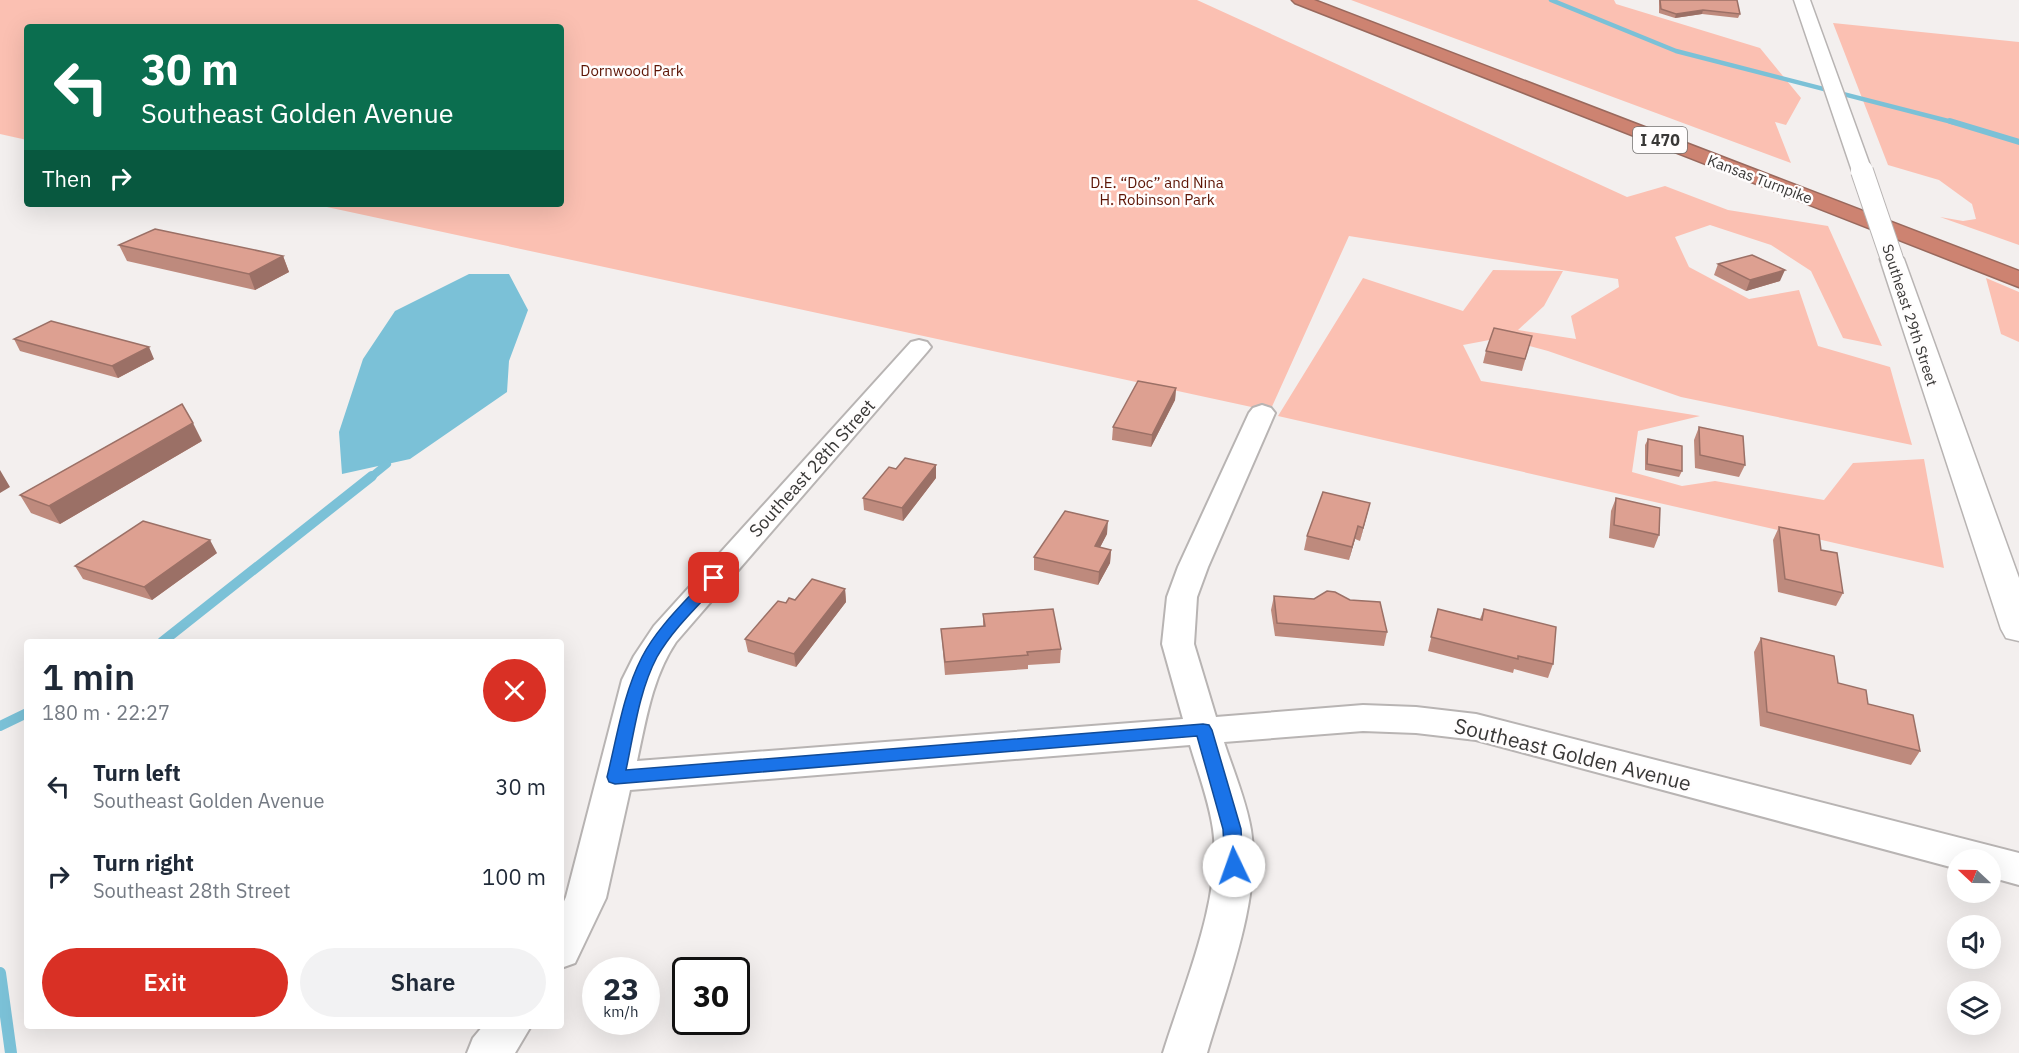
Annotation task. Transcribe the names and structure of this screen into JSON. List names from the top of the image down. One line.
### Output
{"streets":{"highway":["I 470","Kansas Turnpike"],"main road":["Southeast 29th Street"],"street":["Southeast 28th Street","Southeast Golden Avenue"]},"crossings":[["Southeast 28th Street","Southeast Golden Avenue"]],"parks":["Dornwood Park","D.E. “Doc” and Nina H. Robinson Park"],"north":"left","page":{"turn":["30 m","Southeast Golden Avenue"],"then":"Then","heading":["1 min","180 m · 22:27"],"list":[{"name":"Turn left","note":"Southeast Golden Avenue","value":"30 m"},{"name":"Turn right","note":"Southeast 28th Street","value":"100 m"}],"buttons":["Exit","Share"],"speed":"23 km/h","limit":"30"}}
